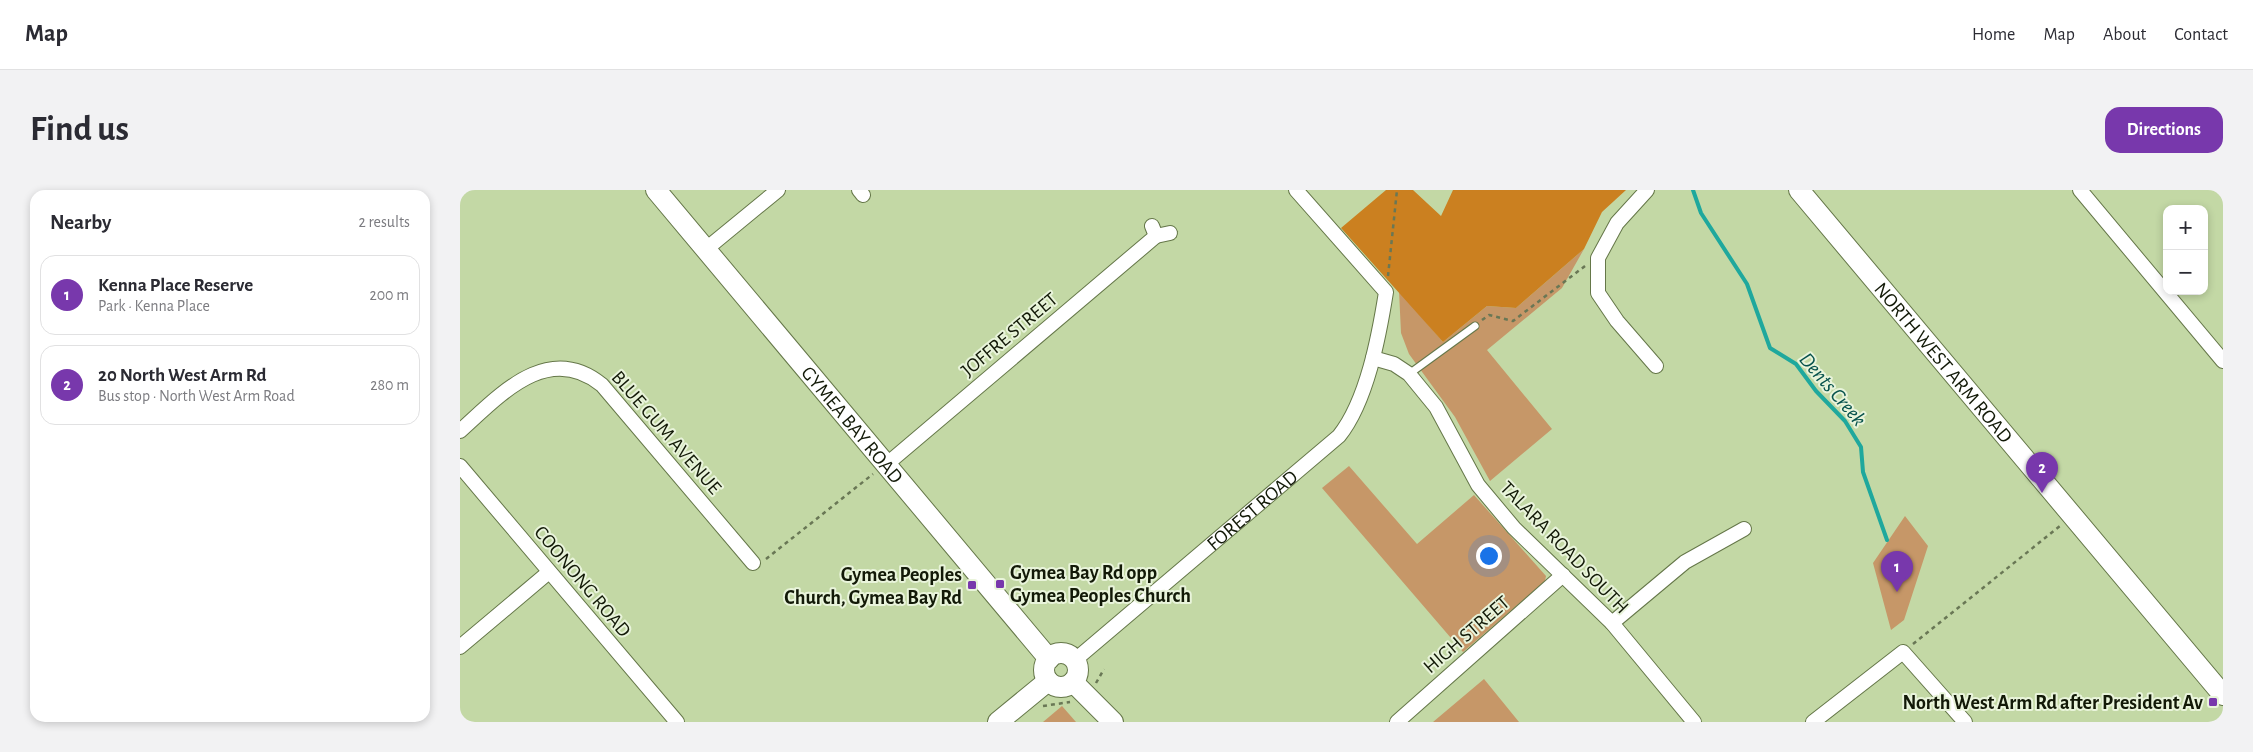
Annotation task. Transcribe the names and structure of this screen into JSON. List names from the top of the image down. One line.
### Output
{"streets":{"street":["JOFFRE STREET","NORTH WEST ARM ROAD","GYMEA BAY ROAD","BLUE GUM AVENUE","FOREST ROAD","TALARA ROAD SOUTH","COONONG ROAD","HIGH STREET"]},"crossings":[["JOFFRE STREET","GYMEA BAY ROAD"],["GYMEA BAY ROAD","FOREST ROAD"],["FOREST ROAD","TALARA ROAD SOUTH"],["TALARA ROAD SOUTH","HIGH STREET"]],"water":["Dents Creek"],"places":{"transit":["Gymea Bay Rd opp Gymea Peoples Church","Gymea Peoples Church, Gymea Bay Rd","North West Arm Rd after President Av"]},"page":{"header":"Map","nav":["Home","Map","About","Contact"],"buttons":"Directions","title":"Find us","heading":["Nearby","2 results"],"map_buttons":["+","−"],"list":[{"mark":"1","name":"Kenna Place Reserve","note":"Park · Kenna Place","value":"200 m"},{"mark":"2","name":"20 North West Arm Rd","note":"Bus stop · North West Arm Road","value":"280 m"}],"pins":["2","1"]}}
